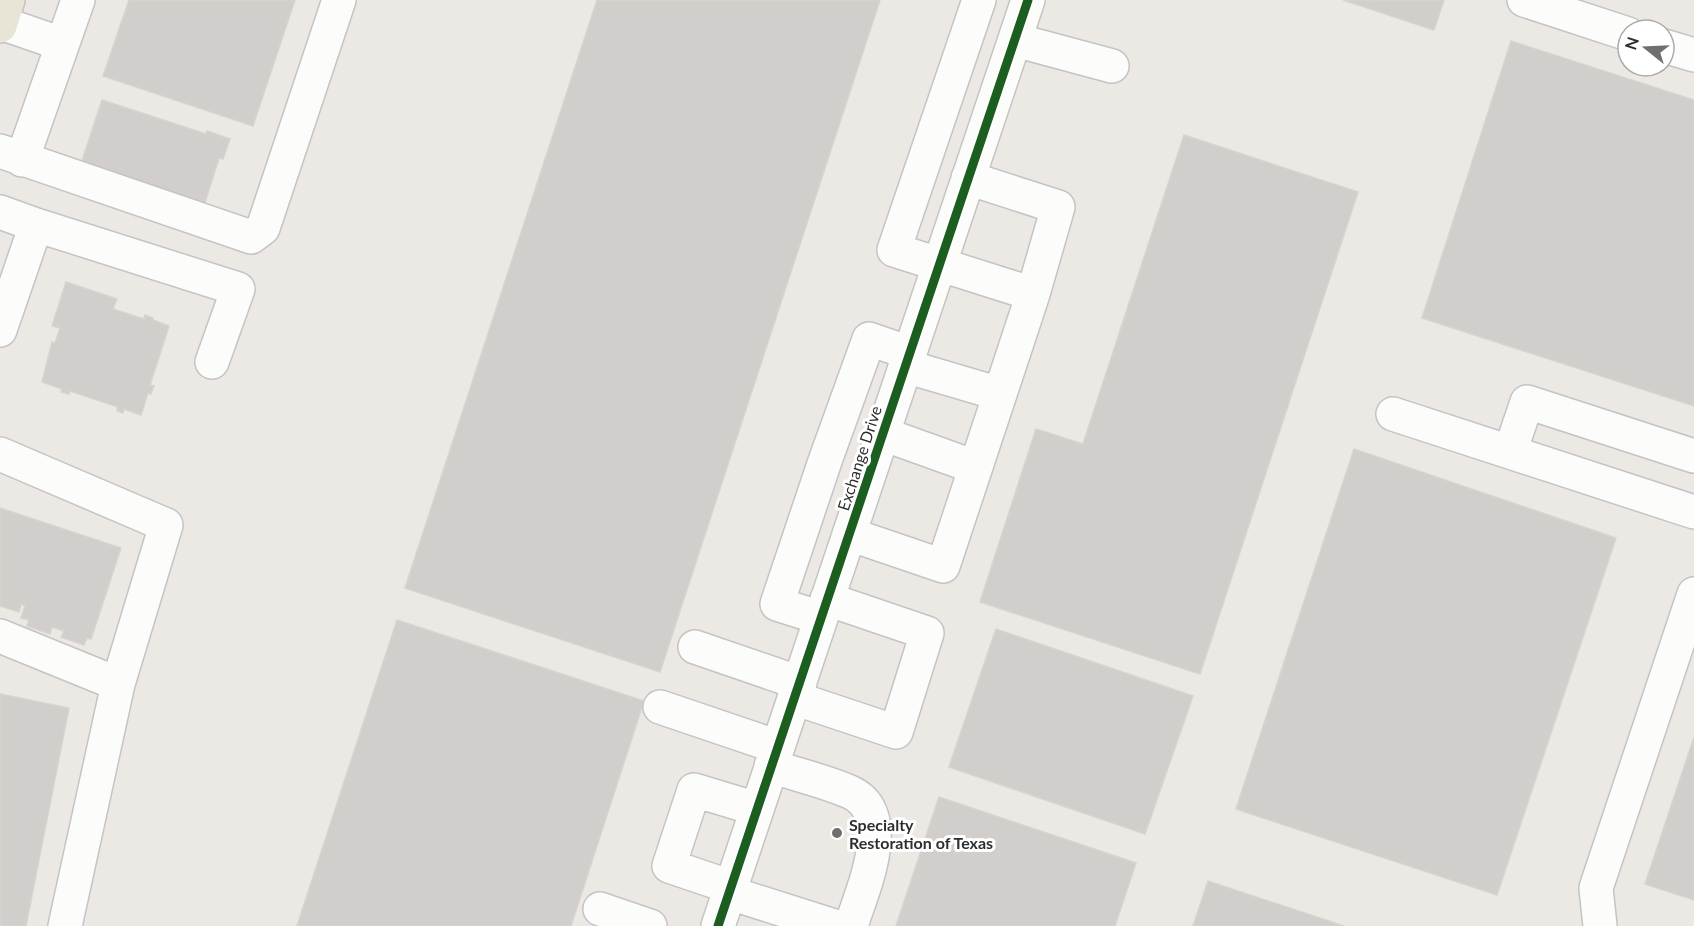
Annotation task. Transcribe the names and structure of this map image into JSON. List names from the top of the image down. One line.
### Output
{"streets":{"street":["Exchange Drive"]},"places":["Specialty Restoration of Texas"],"north":"left"}
